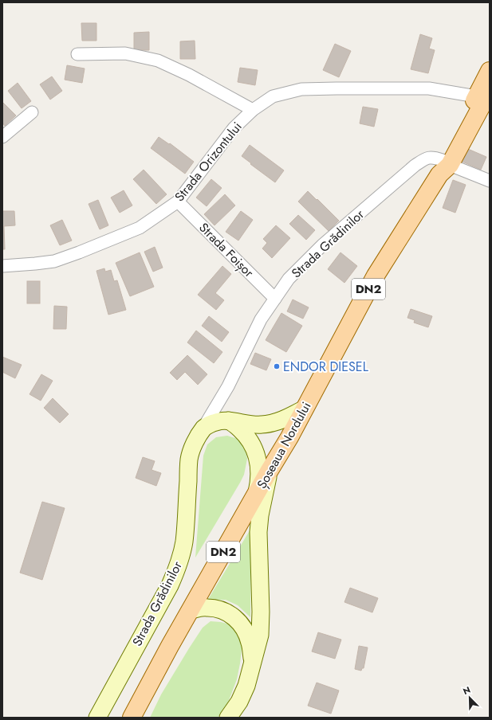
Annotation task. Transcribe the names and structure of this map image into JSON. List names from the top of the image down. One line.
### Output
{"streets":{"main road":["DN2","Șoseaua Nordului"],"street":["Strada Orizontului","Strada Grădinilor","Strada Foișor"]},"crossings":[["Strada Orizontului","Strada Foișor"],["Strada Orizontului","Șoseaua Nordului"],["Strada Grădinilor","Strada Foișor"],["Strada Grădinilor","Șoseaua Nordului"]],"places":["ENDOR DIESEL"],"north":"top left"}
